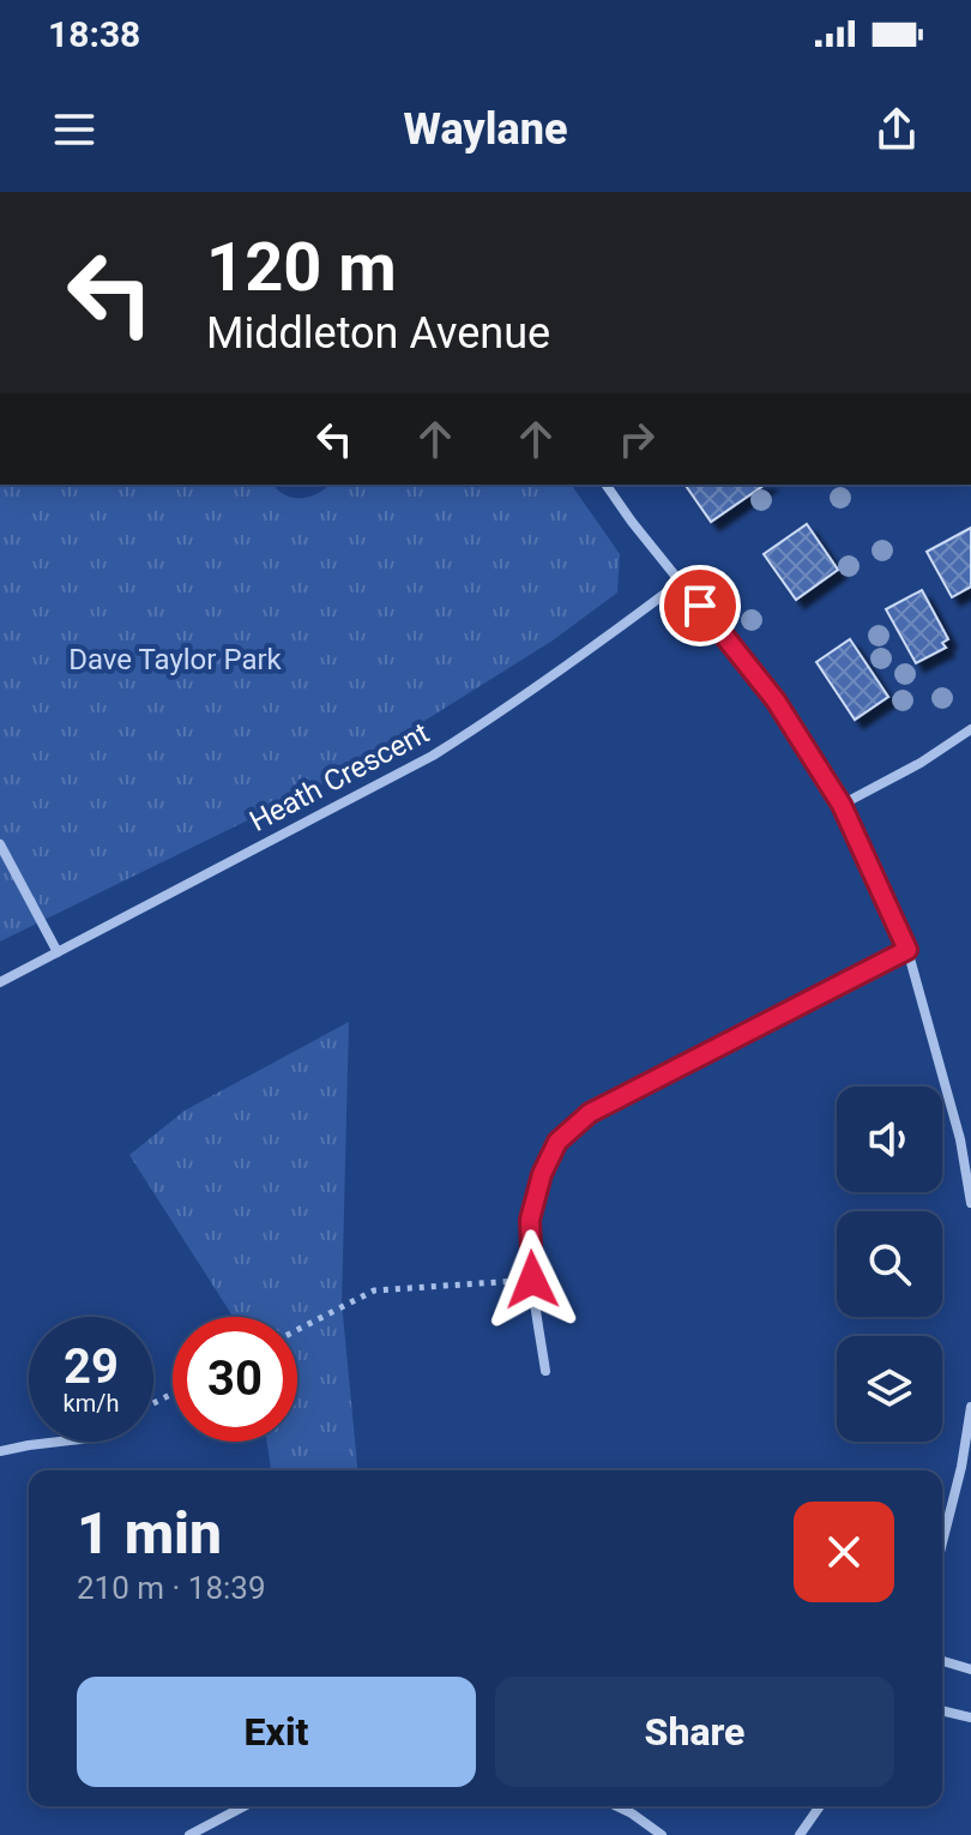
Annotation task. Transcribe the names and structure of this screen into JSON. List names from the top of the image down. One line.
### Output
{"streets":{"street":["Heath Crescent"]},"parks":["Dave Taylor Park"],"page":{"status":"18:38","header":"Waylane","turn":["120 m","Middleton Avenue"],"speed":"29 km/h","limit":"30","heading":["1 min","210 m · 18:39"],"buttons":["Exit","Share"]}}
